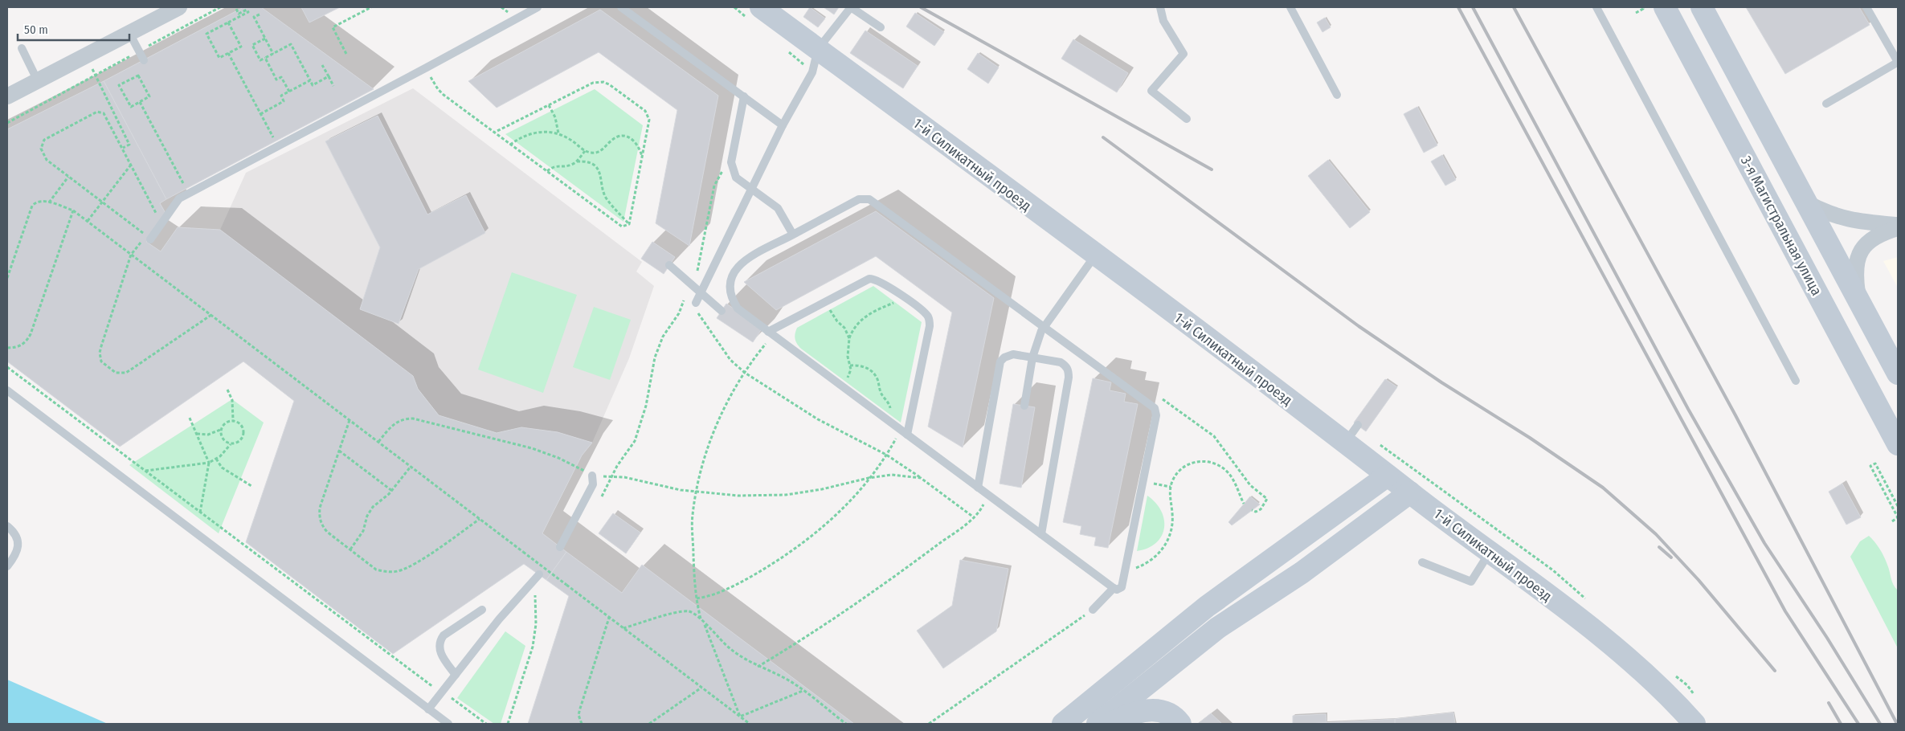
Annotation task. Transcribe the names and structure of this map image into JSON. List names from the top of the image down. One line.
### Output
{"streets":{"street":["1-й Силикатный проезд","3-я Магистральная улица"]},"scale_bar":"50 m"}
